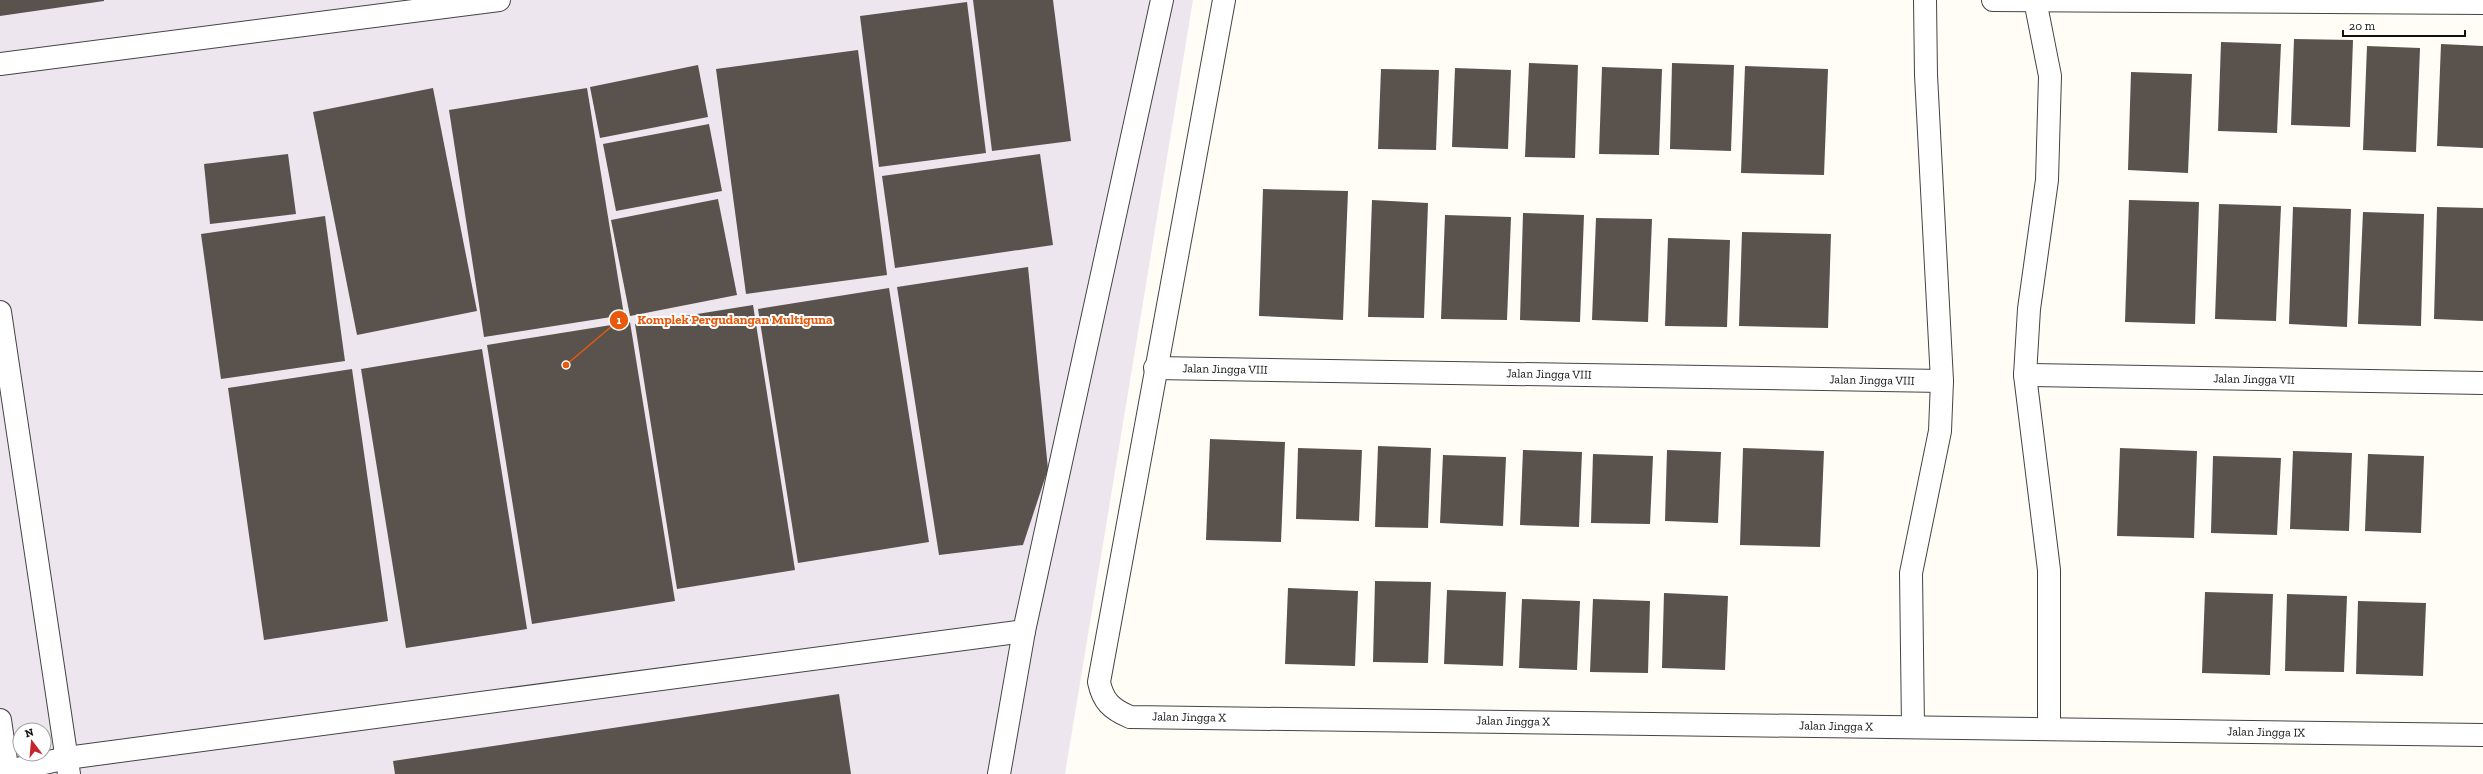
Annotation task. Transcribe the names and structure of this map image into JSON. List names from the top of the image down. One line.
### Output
{"streets":{"street":["Jalan Jingga VIII","Jalan Jingga VII","Jalan Jingga X","Jalan Jingga IX"]},"crossings":[["Jalan Jingga VIII","Jalan Jingga X"],["Jalan Jingga X","Jalan Jingga IX"]],"places":["Komplek Pergudangan Multiguna"],"scale_bar":"20 m","north":"top"}
